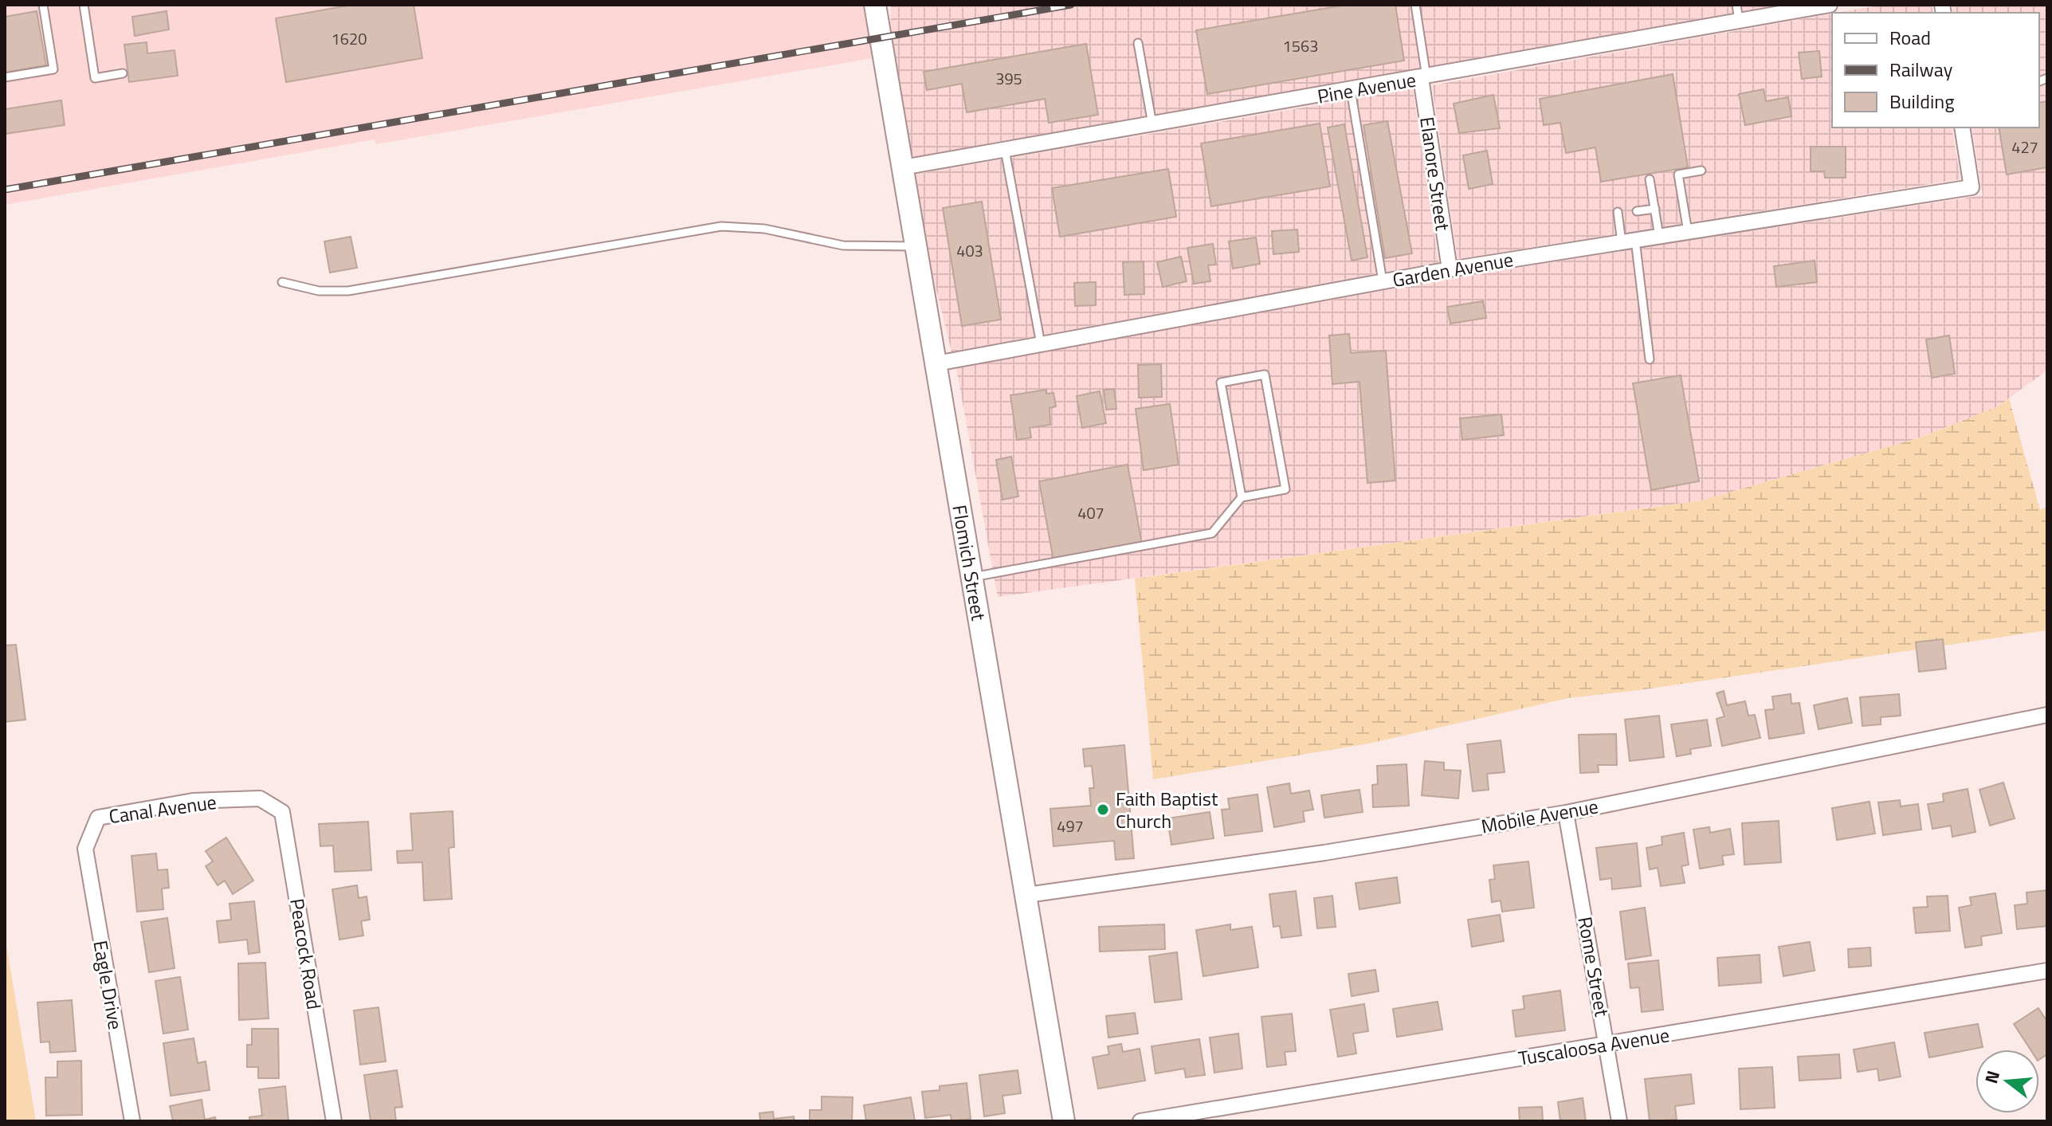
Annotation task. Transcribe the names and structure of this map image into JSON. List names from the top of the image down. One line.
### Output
{"streets":{"street":["Pine Avenue","Elanore Street","Garden Avenue","Flomich Street","Canal Avenue","Mobile Avenue","Peacock Road","Rome Street","Eagle Drive","Tuscaloosa Avenue"]},"crossings":[["Pine Avenue","Elanore Street"],["Pine Avenue","Flomich Street"],["Elanore Street","Garden Avenue"],["Garden Avenue","Flomich Street"],["Flomich Street","Mobile Avenue"],["Canal Avenue","Peacock Road"],["Canal Avenue","Eagle Drive"],["Mobile Avenue","Rome Street"],["Rome Street","Tuscaloosa Avenue"]],"places":["Faith Baptist Church"],"house_numbers":["1620","1563","395","427","403","407","497"],"legend":["Road","Railway","Building"],"north":"left"}
